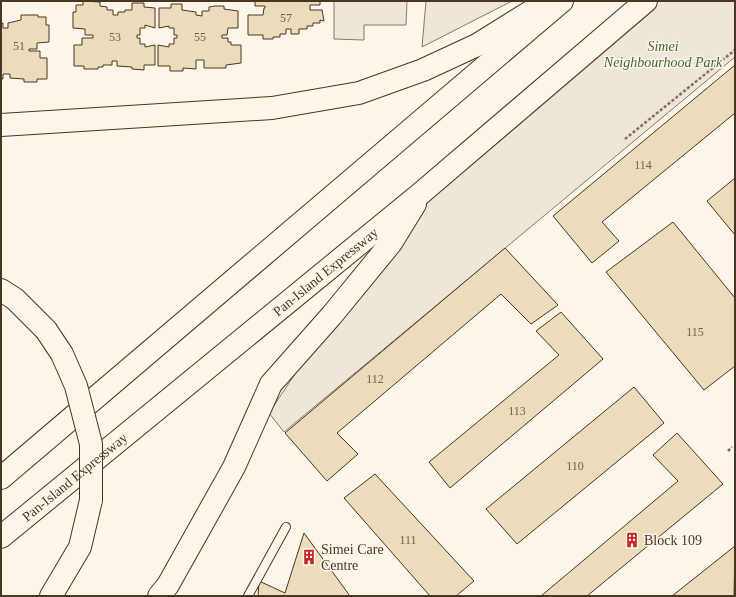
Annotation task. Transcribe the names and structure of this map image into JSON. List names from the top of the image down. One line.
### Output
{"streets":{"highway":["Pan-Island Expressway"]},"parks":["Simei Neighbourhood Park"],"places":{"building":["Block 109","Simei Care Centre"]},"house_numbers":["57","53","55","51","114","115","112","113","110","111"]}
